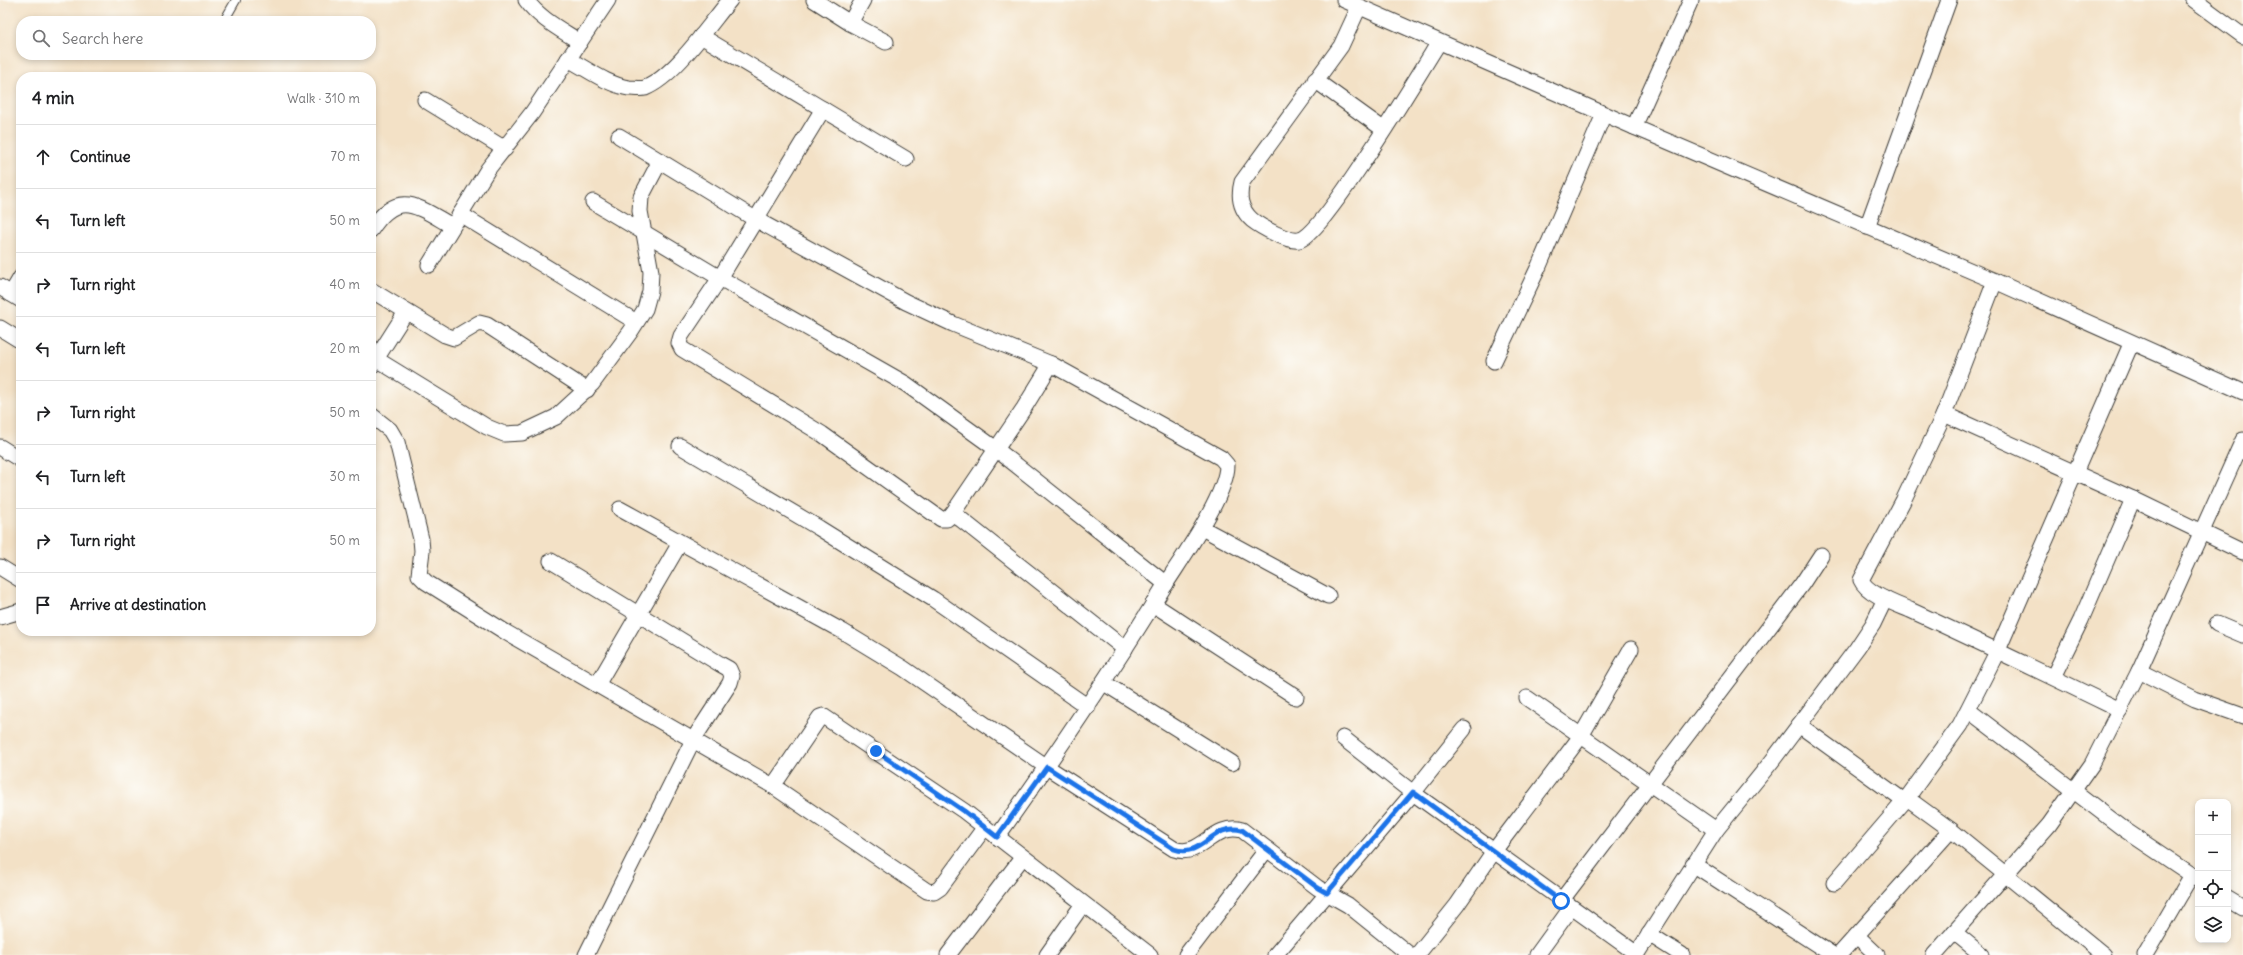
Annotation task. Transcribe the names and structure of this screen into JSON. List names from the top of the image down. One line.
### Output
{"page":{"search":"Search here","heading":["4 min","Walk · 310 m"],"list":[["Continue","70 m"],["Turn left","50 m"],["Turn right","40 m"],["Turn left","20 m"],["Turn right","50 m"],["Turn left","30 m"],["Turn right","50 m"],"Arrive at destination"],"map_buttons":["+","−"]}}
